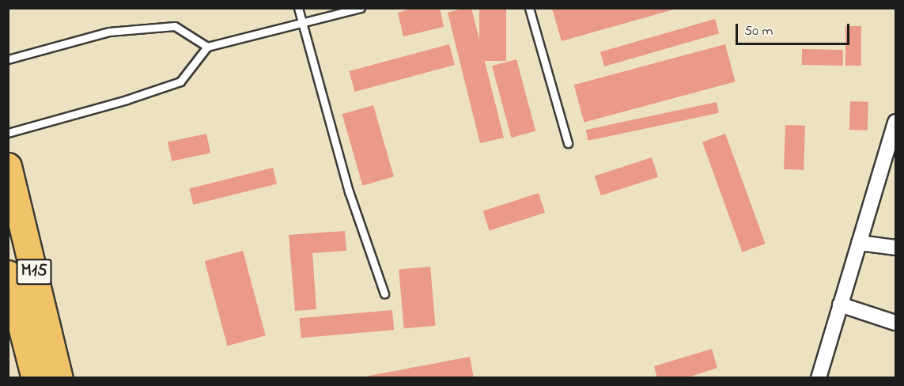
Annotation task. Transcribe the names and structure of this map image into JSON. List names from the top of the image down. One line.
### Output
{"streets":{"highway":["M15"]},"scale_bar":"50 m"}
